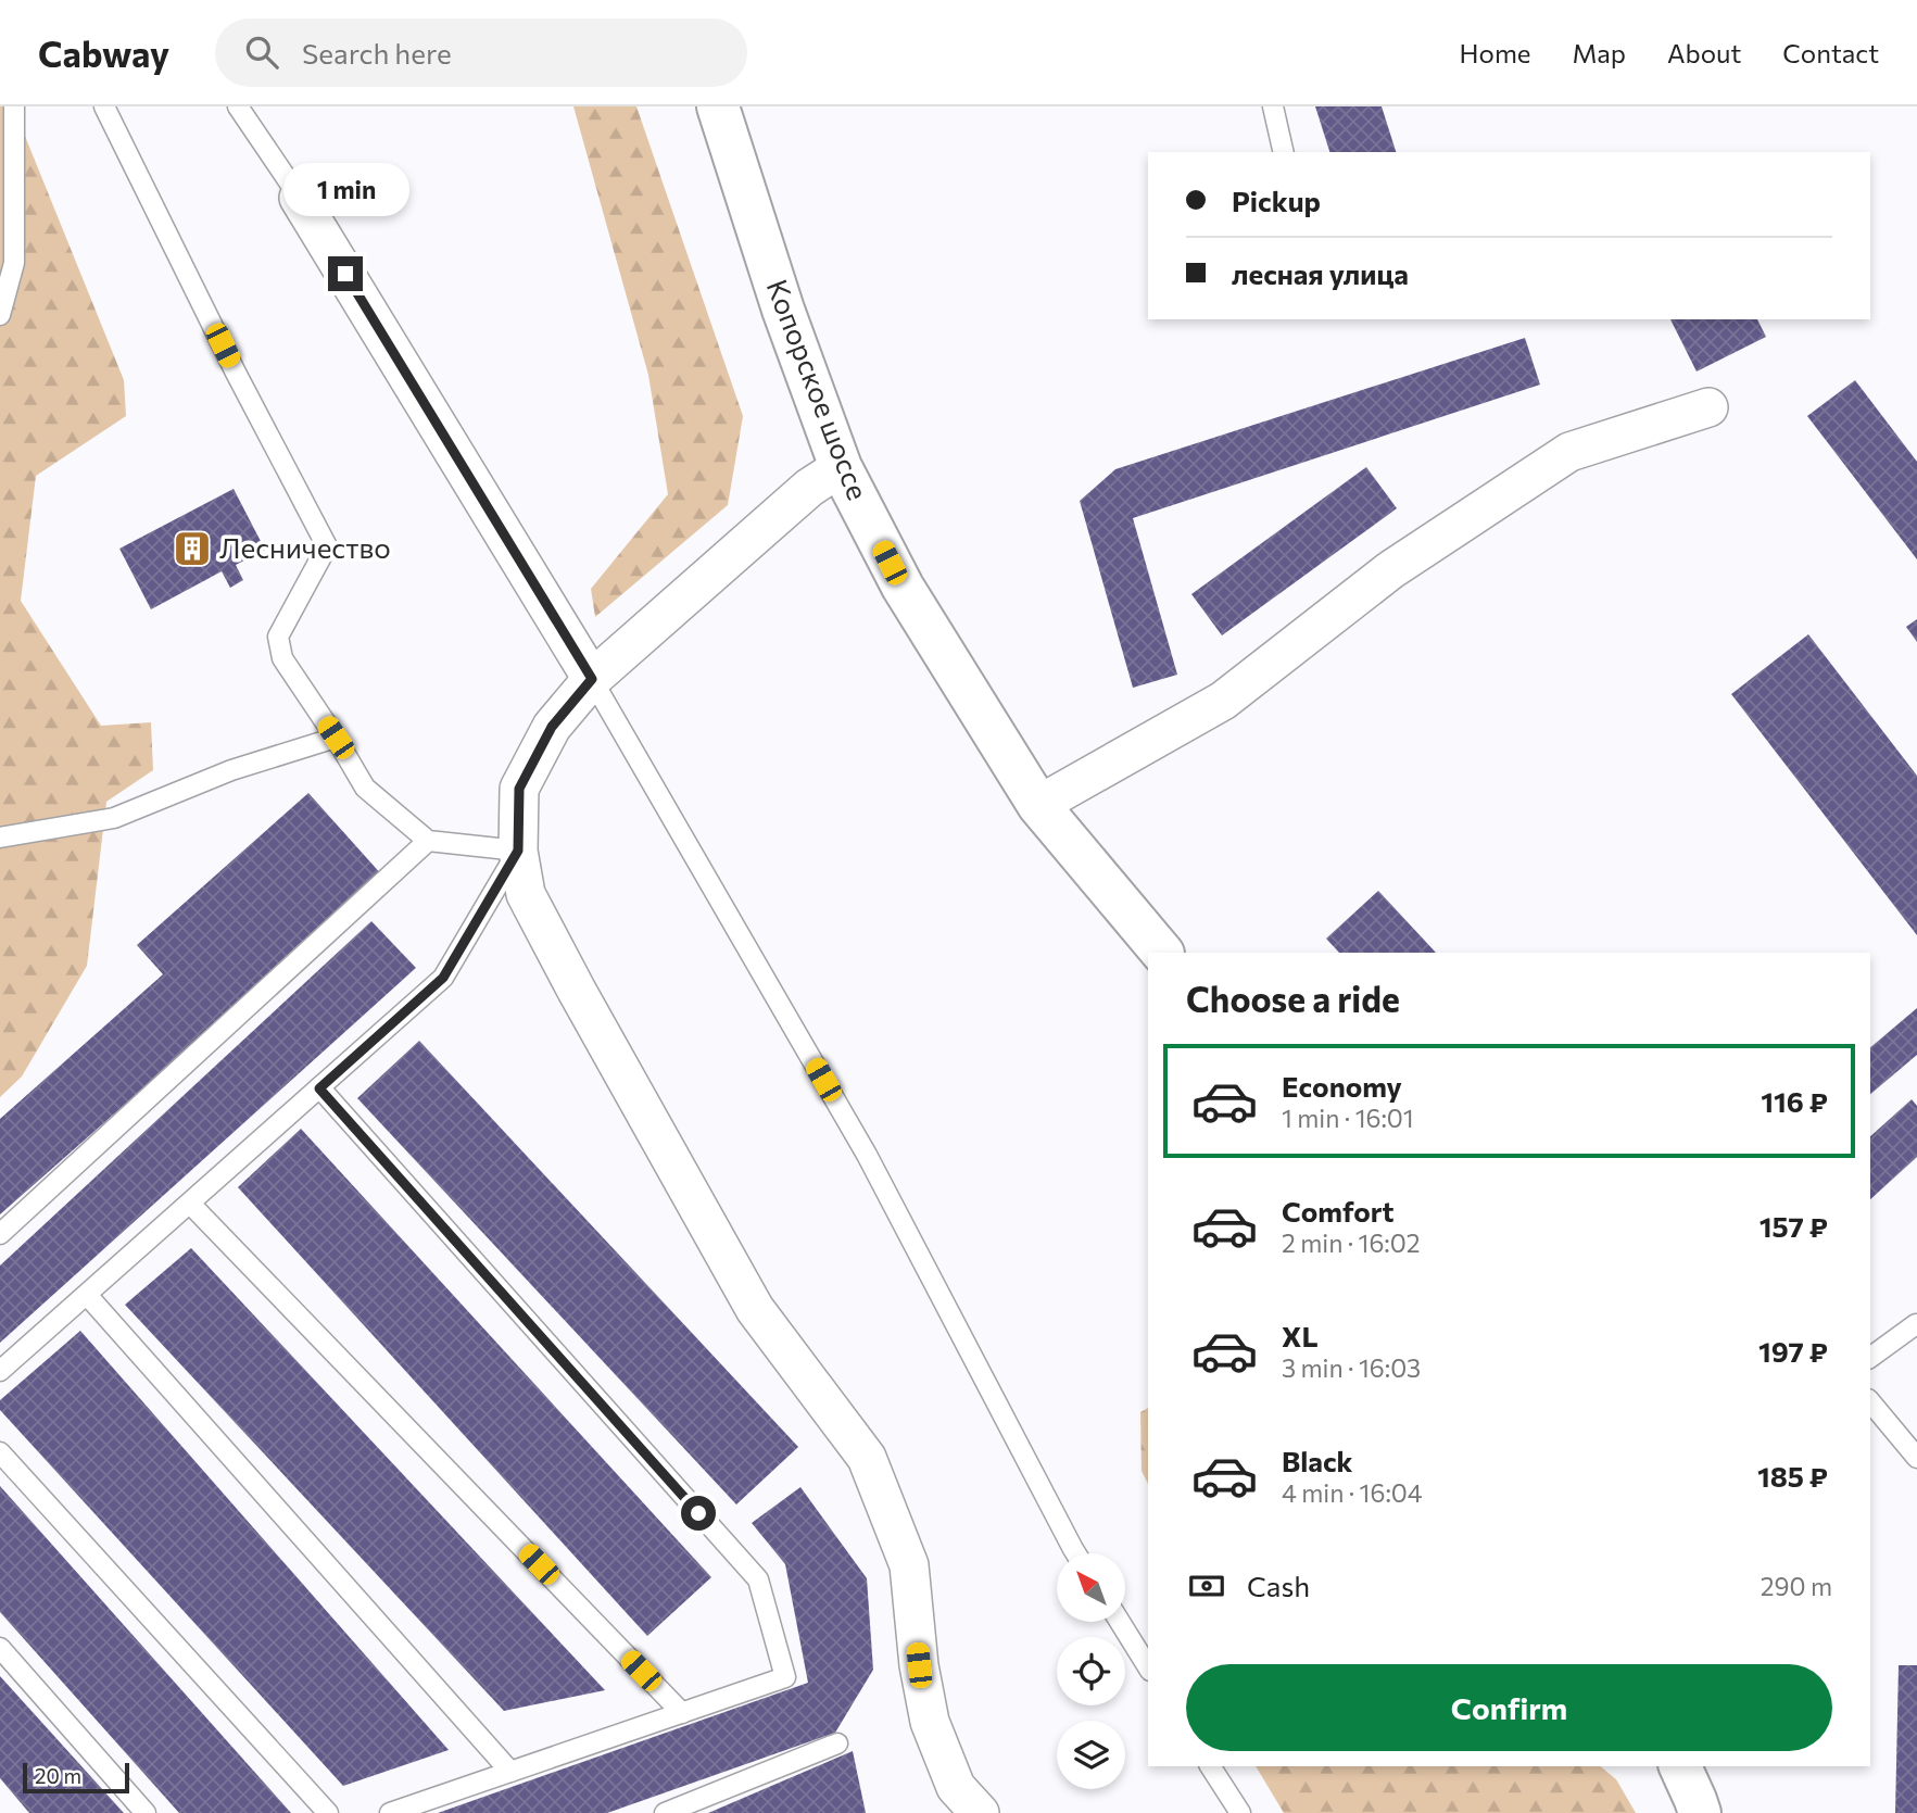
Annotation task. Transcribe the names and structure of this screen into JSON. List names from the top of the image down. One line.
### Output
{"streets":{"main road":["Копорское шоссе"]},"places":{"building":["Лесничество"]},"scale_bar":"20 m","north":"top left","page":{"header":"Cabway","search":"Search here","nav":["Home","Map","About","Contact"],"banner":["Pickup","лесная улица"],"bubble":"1 min","heading":"Choose a ride","list":[{"name":"Economy","note":"1 min · 16:01","value":"116 ₽"},{"name":"Comfort","note":"2 min · 16:02","value":"157 ₽"},{"name":"XL","note":"3 min · 16:03","value":"197 ₽"},{"name":"Black","note":"4 min · 16:04","value":"185 ₽"}],"pay":["Cash","290 m"],"buttons":"Confirm","scale":"20 m"}}
